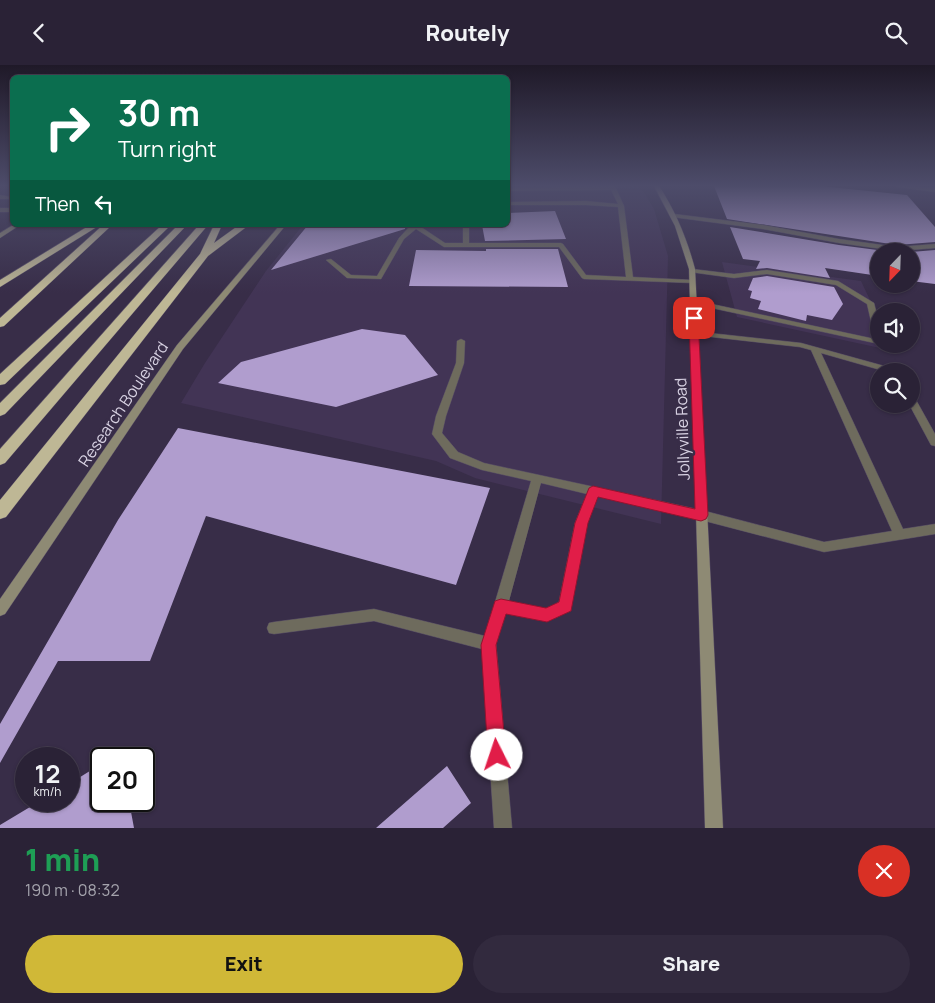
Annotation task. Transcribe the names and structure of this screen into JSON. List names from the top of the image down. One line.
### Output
{"streets":{"street":["Research Boulevard","Jollyville Road"]},"north":"bottom left","page":{"header":"Routely","turn":["30 m","Turn right"],"then":"Then","speed":"12 km/h","limit":"20","heading":["1 min","190 m · 08:32"],"buttons":["Exit","Share"]}}
